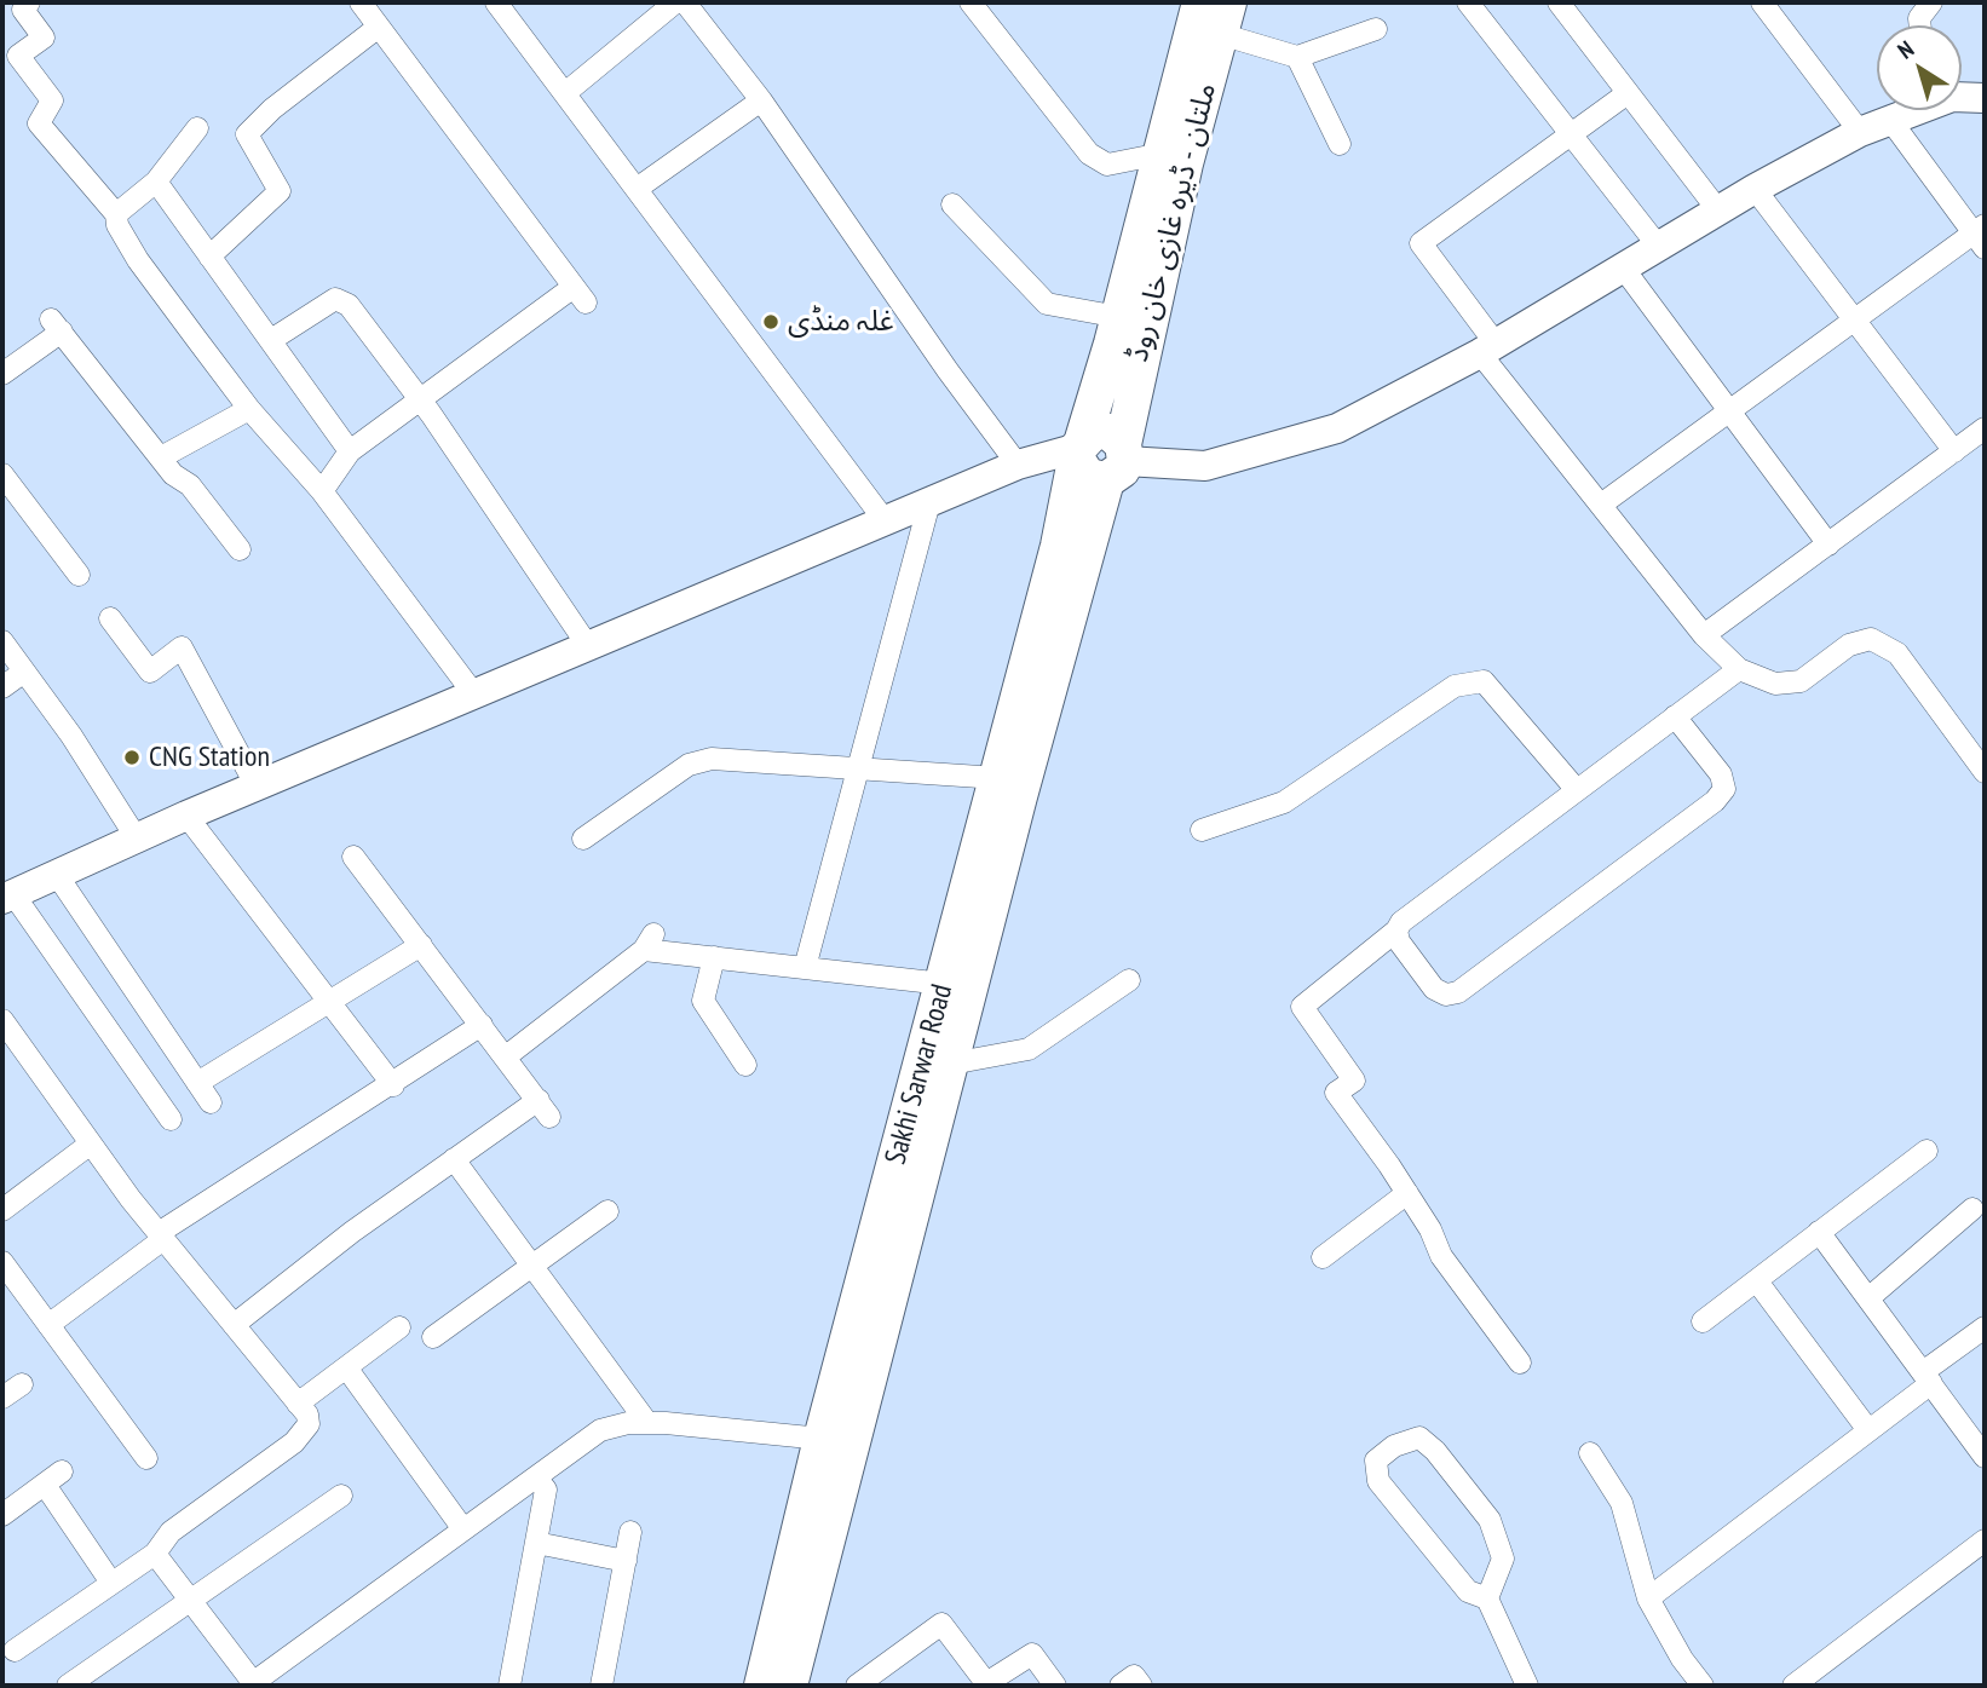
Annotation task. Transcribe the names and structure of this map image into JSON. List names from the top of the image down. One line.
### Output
{"streets":{"highway":["ملتان - ڈیرہ غازی خان روڈ","Sakhi Sarwar Road"]},"crossings":[["ملتان - ڈیرہ غازی خان روڈ","Sakhi Sarwar Road"]],"places":["غلہ منڈی","CNG Station"],"north":"top left"}
